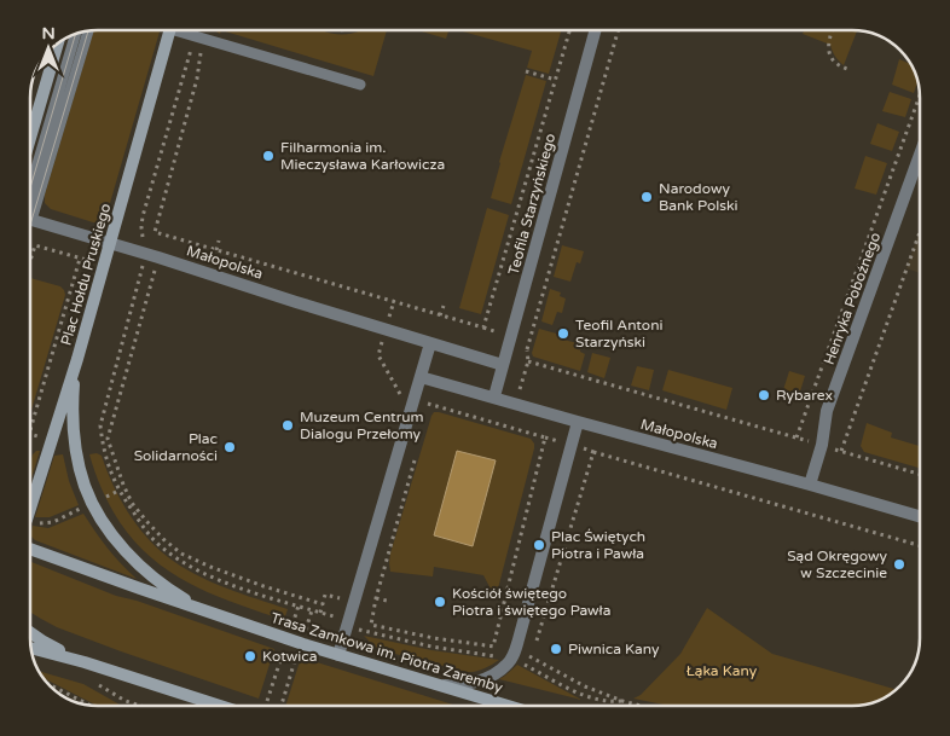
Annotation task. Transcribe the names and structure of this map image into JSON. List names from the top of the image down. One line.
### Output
{"streets":{"main road":["Plac Hołdu Pruskiego","Trasa Zamkowa im. Piotra Zaremby"],"street":["Teofila Starzyńskiego","Małopolska","Henryka Pobożnego"]},"crossings":[["Teofila Starzyńskiego","Małopolska"],["Małopolska","Plac Hołdu Pruskiego"],["Małopolska","Henryka Pobożnego"],["Plac Hołdu Pruskiego","Trasa Zamkowa im. Piotra Zaremby"]],"parks":["Łąka Kany"],"places":["Filharmonia im. Mieczysława Karłowicza","Narodowy Bank Polski","Teofil Antoni Starzyński","Rybarex","Muzeum Centrum Dialogu Przełomy","Plac Solidarności","Plac Świętych Piotra i Pawła","Sąd Okręgowy w Szczecinie","Kościół świętego Piotra i świętego Pawła","Piwnica Kany","Kotwica"],"north":"top"}
